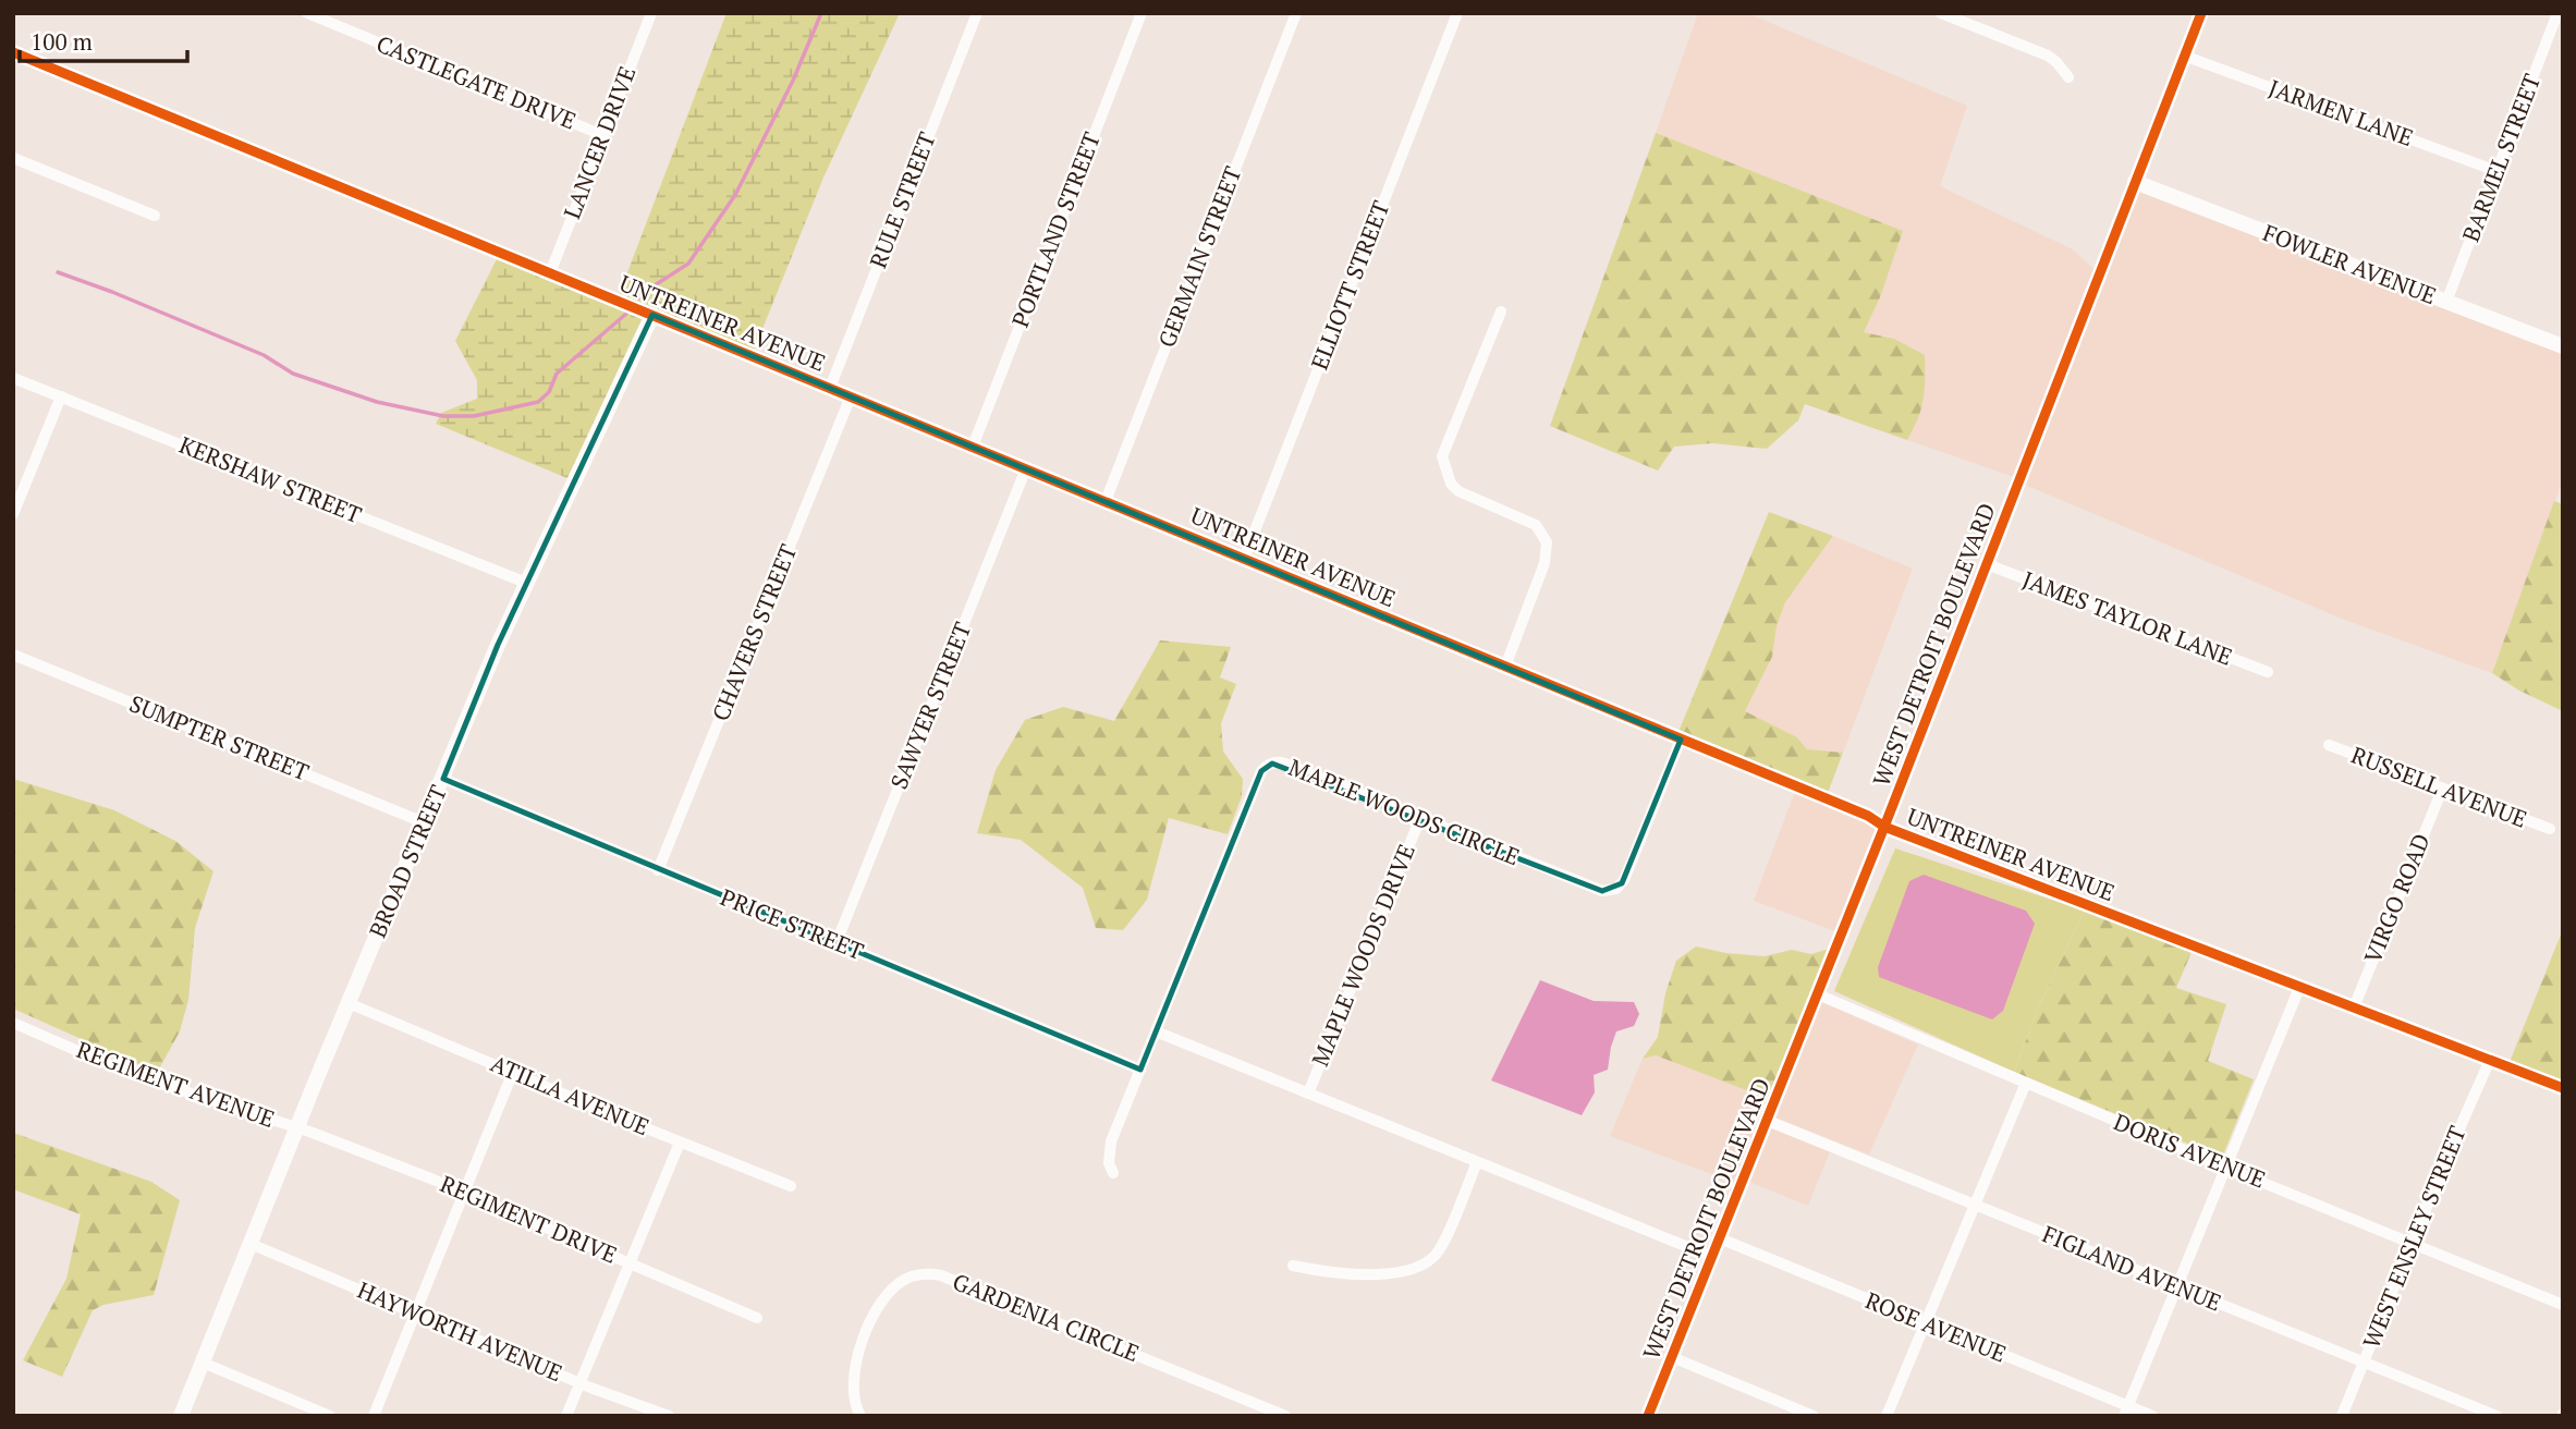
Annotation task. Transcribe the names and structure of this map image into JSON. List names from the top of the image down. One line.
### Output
{"streets":{"street":["CASTLEGATE DRIVE","JARMEN LANE","LANCER DRIVE","BARMEL STREET","RULE STREET","PORTLAND STREET","GERMAIN STREET","FOWLER AVENUE","ELLIOTT STREET","UNTREINER AVENUE","KERSHAW STREET","JAMES TAYLOR LANE","CHAVERS STREET","WEST DETROIT BOULEVARD","SAWYER STREET","SUMPTER STREET","RUSSELL AVENUE","MAPLE WOODS CIRCLE","BROAD STREET","VIRGO ROAD","PRICE STREET","MAPLE WOODS DRIVE","REGIMENT AVENUE","ATILLA AVENUE","DORIS AVENUE","REGIMENT DRIVE","WEST ENSLEY STREET","FIGLAND AVENUE","GARDENIA CIRCLE","ROSE AVENUE","HAYWORTH AVENUE"]},"crossings":[["CASTLEGATE DRIVE","LANCER DRIVE"],["JARMEN LANE","BARMEL STREET"],["JARMEN LANE","WEST DETROIT BOULEVARD"],["LANCER DRIVE","UNTREINER AVENUE"],["BARMEL STREET","FOWLER AVENUE"],["RULE STREET","UNTREINER AVENUE"],["PORTLAND STREET","UNTREINER AVENUE"],["GERMAIN STREET","UNTREINER AVENUE"],["FOWLER AVENUE","WEST DETROIT BOULEVARD"],["ELLIOTT STREET","UNTREINER AVENUE"],["UNTREINER AVENUE","CHAVERS STREET"],["UNTREINER AVENUE","WEST DETROIT BOULEVARD"],["UNTREINER AVENUE","SAWYER STREET"],["UNTREINER AVENUE","MAPLE WOODS CIRCLE"],["UNTREINER AVENUE","BROAD STREET"],["UNTREINER AVENUE","VIRGO ROAD"],["UNTREINER AVENUE","WEST ENSLEY STREET"],["KERSHAW STREET","BROAD STREET"],["JAMES TAYLOR LANE","WEST DETROIT BOULEVARD"],["CHAVERS STREET","PRICE STREET"],["WEST DETROIT BOULEVARD","DORIS AVENUE"],["WEST DETROIT BOULEVARD","FIGLAND AVENUE"],["WEST DETROIT BOULEVARD","ROSE AVENUE"],["SAWYER STREET","PRICE STREET"],["SUMPTER STREET","BROAD STREET"],["RUSSELL AVENUE","VIRGO ROAD"],["MAPLE WOODS CIRCLE","PRICE STREET"],["MAPLE WOODS CIRCLE","MAPLE WOODS DRIVE"],["BROAD STREET","PRICE STREET"],["BROAD STREET","REGIMENT AVENUE"],["BROAD STREET","ATILLA AVENUE"],["BROAD STREET","REGIMENT DRIVE"],["BROAD STREET","HAYWORTH AVENUE"],["REGIMENT AVENUE","REGIMENT DRIVE"],["DORIS AVENUE","WEST ENSLEY STREET"],["WEST ENSLEY STREET","FIGLAND AVENUE"]],"scale_bar":"100 m"}
